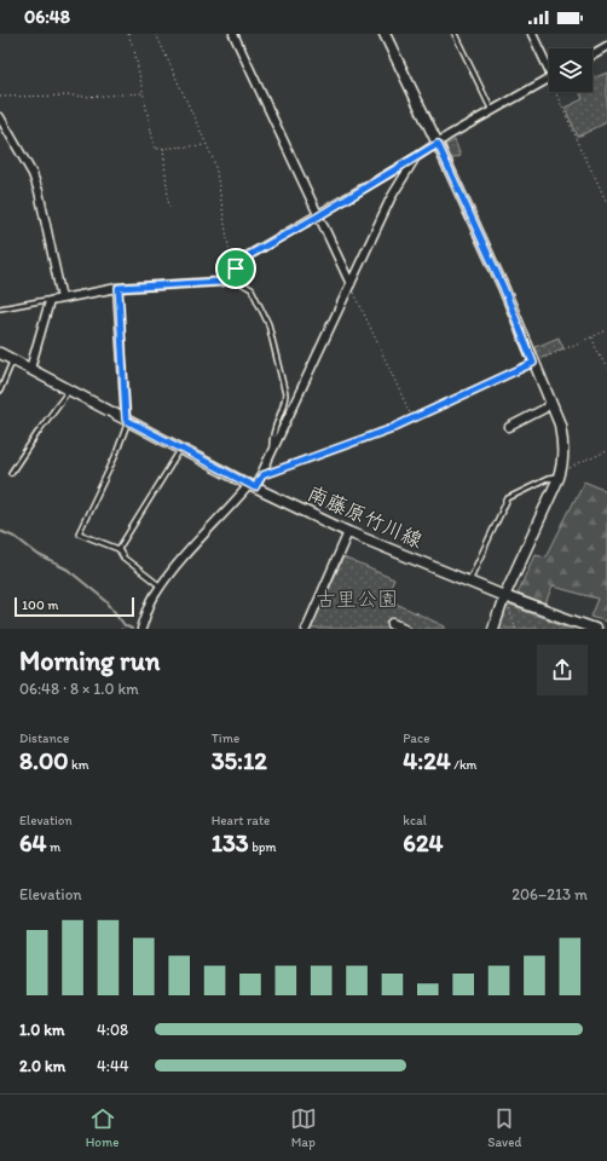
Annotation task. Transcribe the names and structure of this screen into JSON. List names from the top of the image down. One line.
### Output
{"streets":{"street":["南藤原竹川線"]},"parks":["古里公園"],"scale_bar":"100 m","page":{"status":"06:48","scale":"100 m","heading":["Morning run","06:48 · 8 × 1.0 km"],"stats":[["Distance","8.00 km"],["Time","35:12"],["Pace","4:24 /km"],["Elevation","64 m"],["Heart rate","133 bpm"],["kcal","624"]],"chart":["Elevation","206–213 m"],"list":[{"name":"1.0 km","note":"4:08"},{"name":"2.0 km","note":"4:44"}],"tabs":["Home","Map","Saved"]}}
